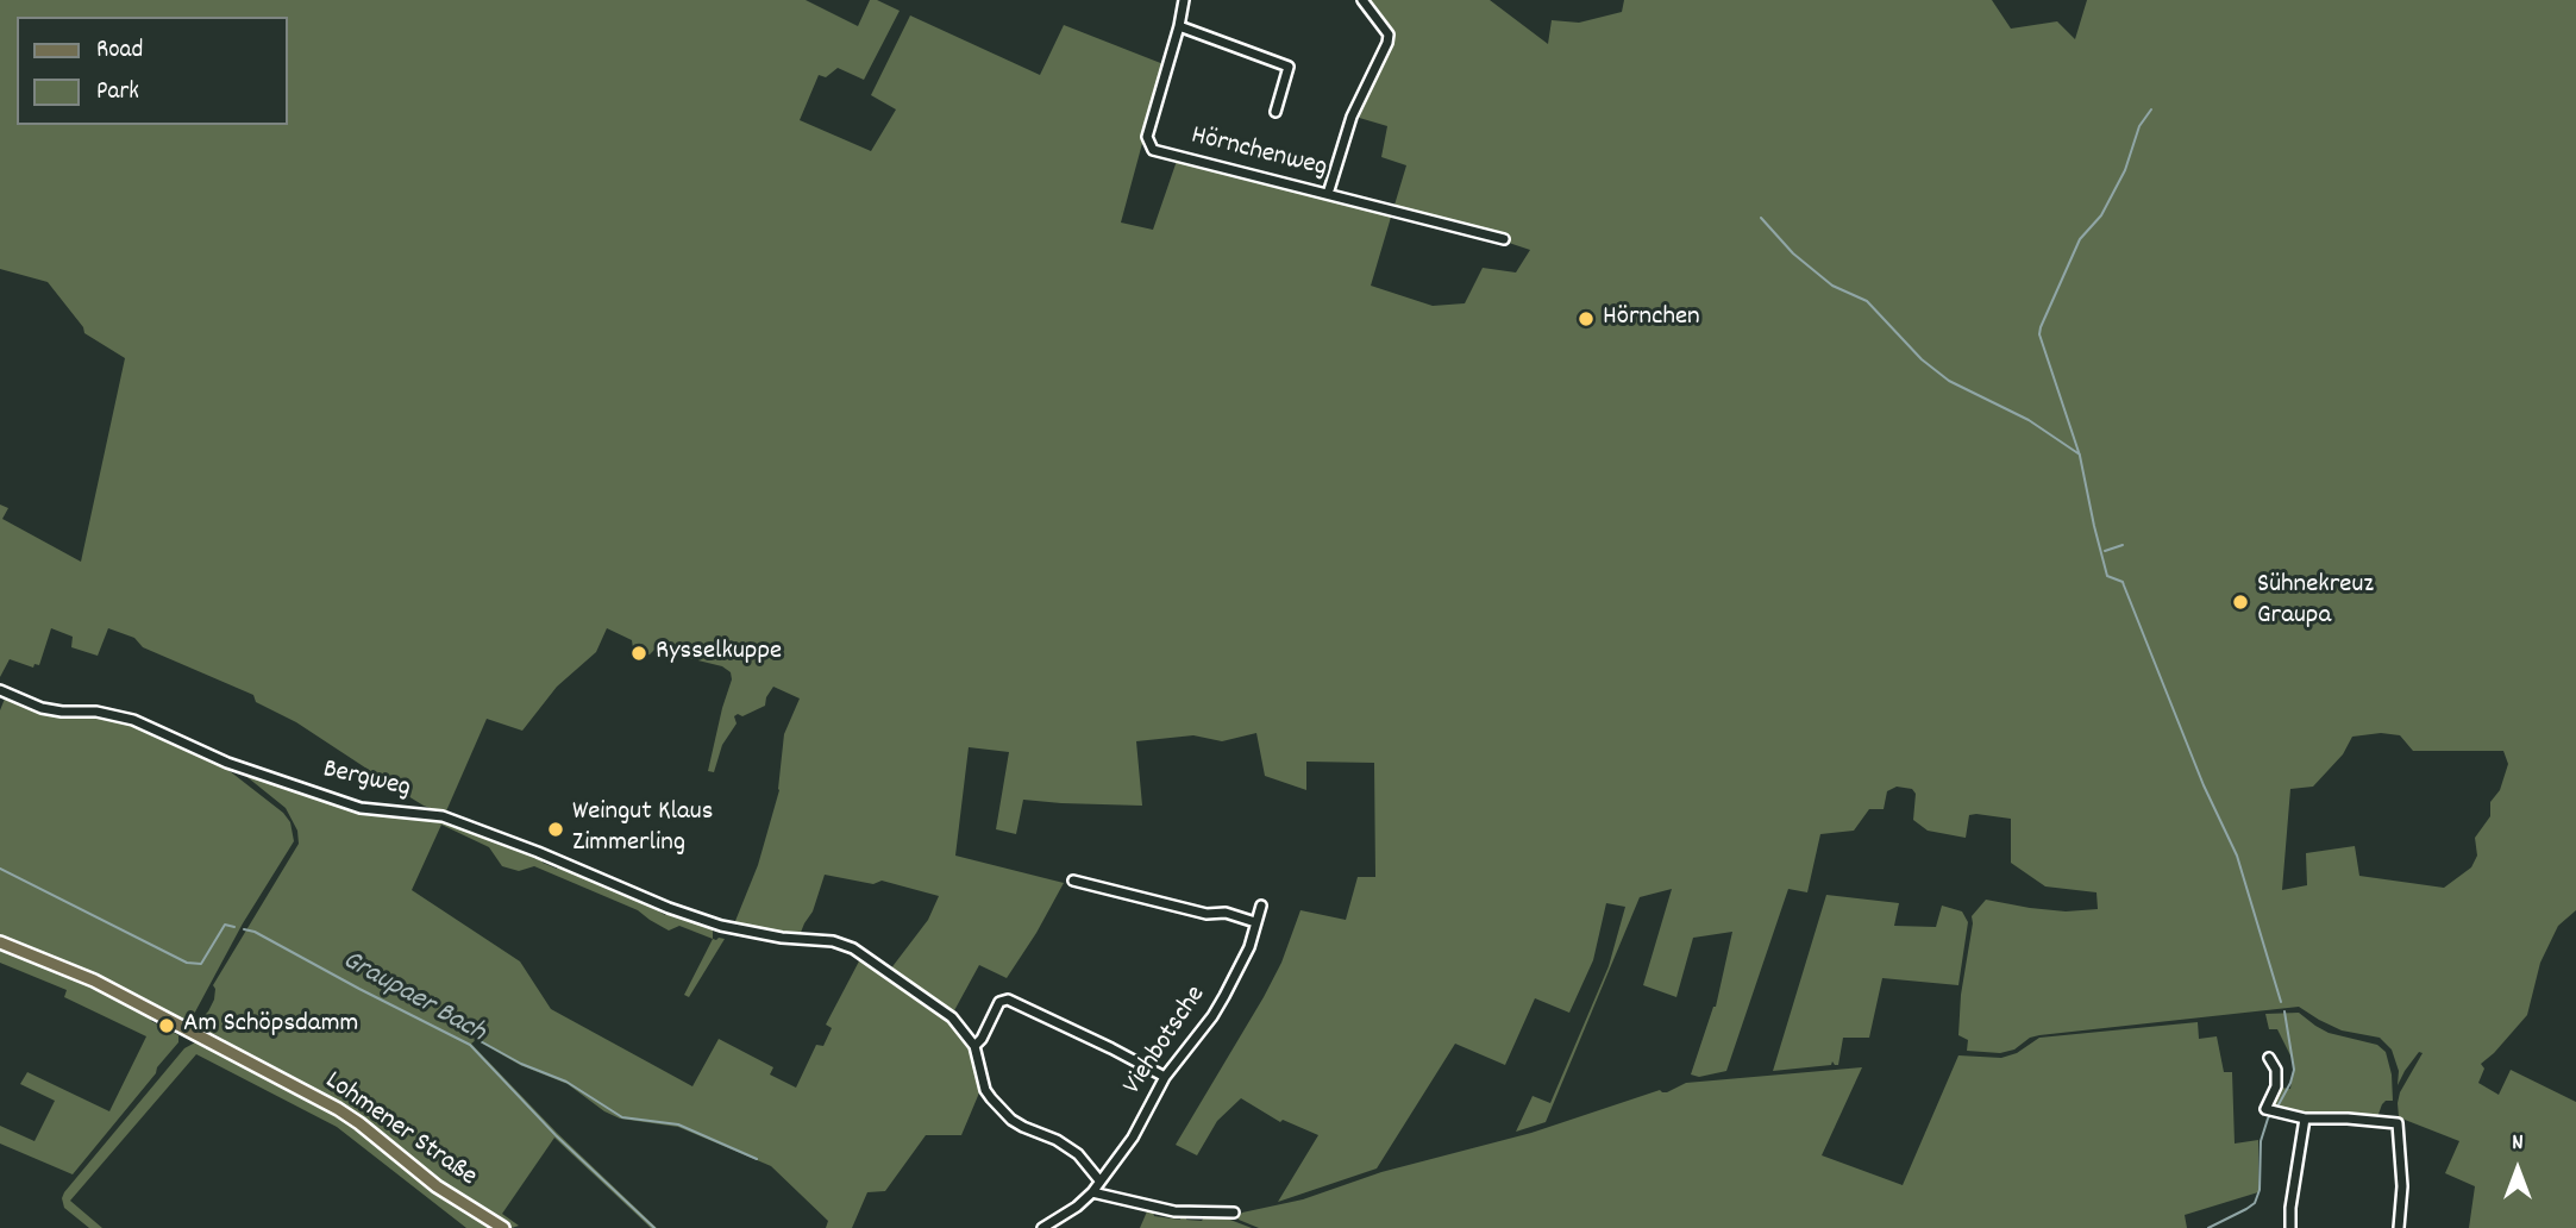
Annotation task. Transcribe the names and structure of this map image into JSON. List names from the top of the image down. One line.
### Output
{"streets":{"main road":["Lohmener Straße"],"street":["Hörnchenweg","Bergweg","Viehbotsche"]},"water":["Graupaer Bach"],"places":["Hörnchen","Sühnekreuz Graupa","Rysselkuppe","Weingut Klaus Zimmerling","Am Schöpsdamm"],"legend":["Road","Park"],"north":"top"}
